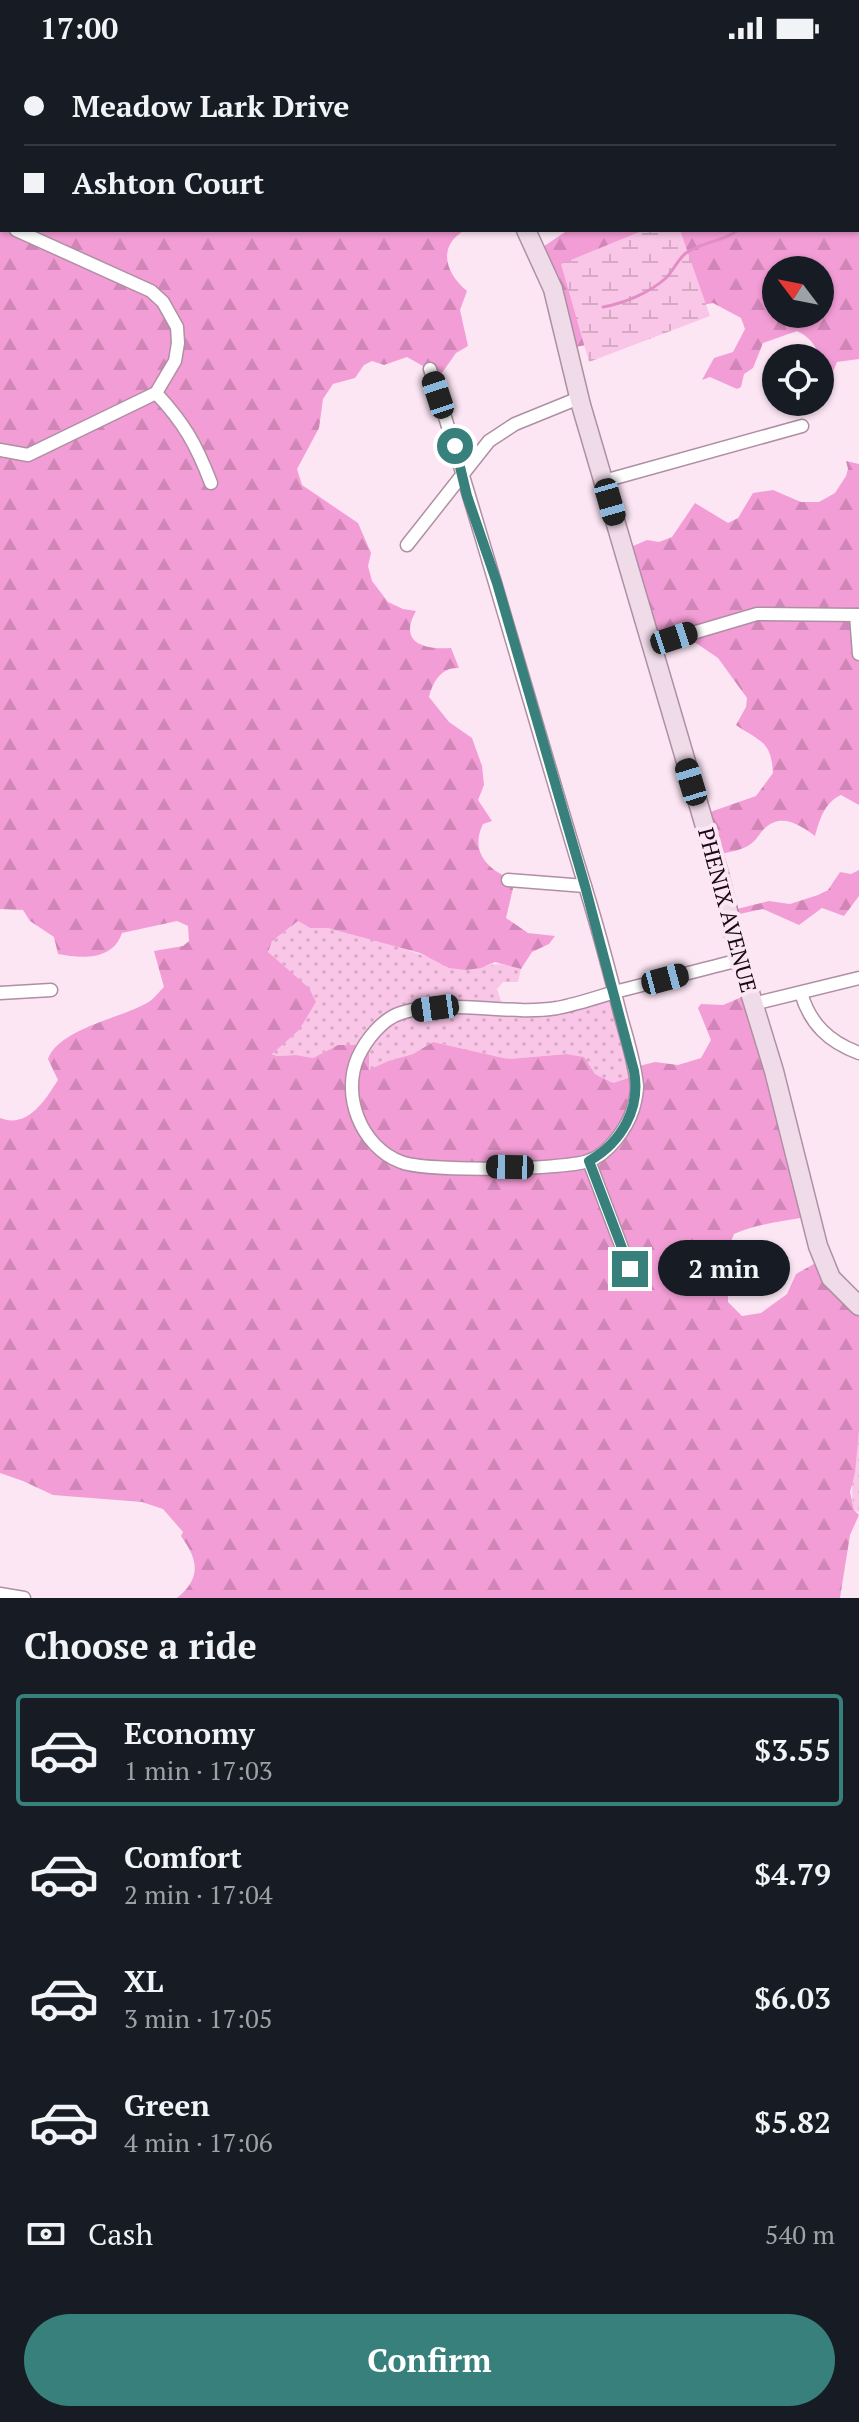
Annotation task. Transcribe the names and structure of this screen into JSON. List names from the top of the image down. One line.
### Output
{"streets":{"main road":["PHENIX AVENUE"]},"north":"top left","page":{"status":"17:00","banner":["Meadow Lark Drive","Ashton Court"],"bubble":"2 min","heading":"Choose a ride","list":[{"name":"Economy","note":"1 min · 17:03","value":"$3.55"},{"name":"Comfort","note":"2 min · 17:04","value":"$4.79"},{"name":"XL","note":"3 min · 17:05","value":"$6.03"},{"name":"Green","note":"4 min · 17:06","value":"$5.82"}],"pay":["Cash","540 m"],"buttons":"Confirm"}}
